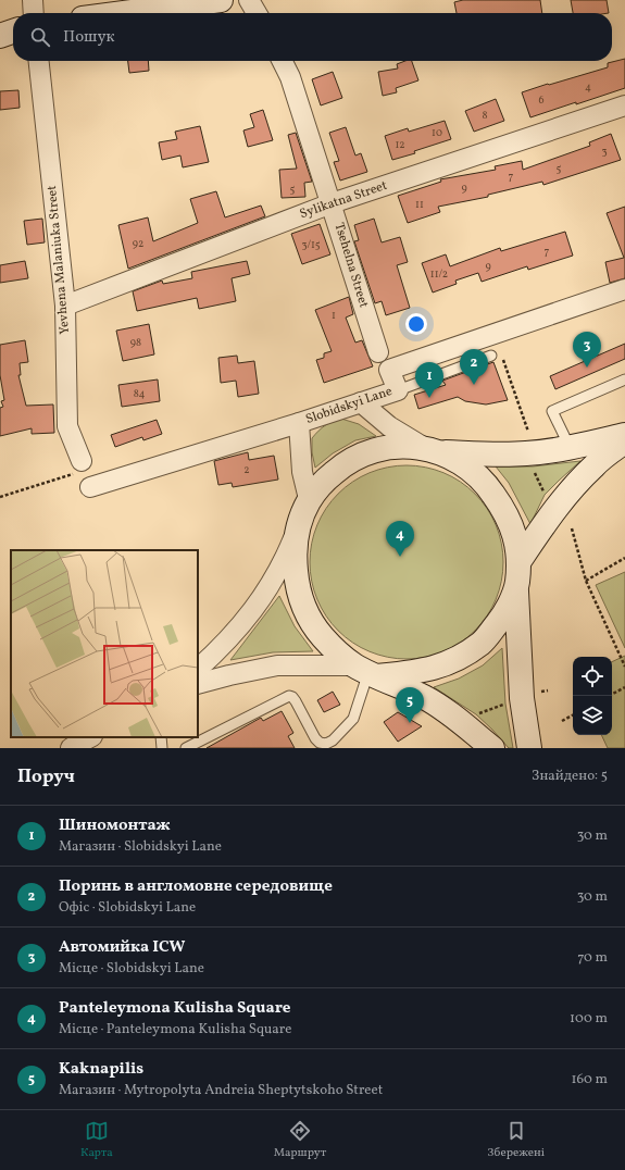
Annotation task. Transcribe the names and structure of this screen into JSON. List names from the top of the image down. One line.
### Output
{"streets":{"street":["Sylikatna Street","Yevhena Malaniuka Street","Tsehelna Street","Slobidskyi Lane"]},"crossings":[["Sylikatna Street","Yevhena Malaniuka Street"],["Sylikatna Street","Tsehelna Street"]],"house_numbers":["4","6","8","10","12","3","5","7","9","5","11","92","3/15","7","9","11/2","1","98","84","2"],"page":{"search":"Пошук","pins":["3","2","1","4","5"],"heading":["Поруч","Знайдено: 5"],"list":[{"mark":"1","name":"Шиномонтаж","note":"Магазин · Slobidskyi Lane","value":"30 m"},{"mark":"2","name":"Поринь в англомовне середовище","note":"Офіс · Slobidskyi Lane","value":"30 m"},{"mark":"3","name":"Автомийка ICW","note":"Місце · Slobidskyi Lane","value":"70 m"},{"mark":"4","name":"Panteleymona Kulisha Square","note":"Місце · Panteleymona Kulisha Square","value":"100 m"},{"mark":"5","name":"Kaknapilis","note":"Магазин · Mytropolyta Andreia Sheptytskoho Street","value":"160 m"}],"nav":["Карта","Маршрут","Збережені"]}}
